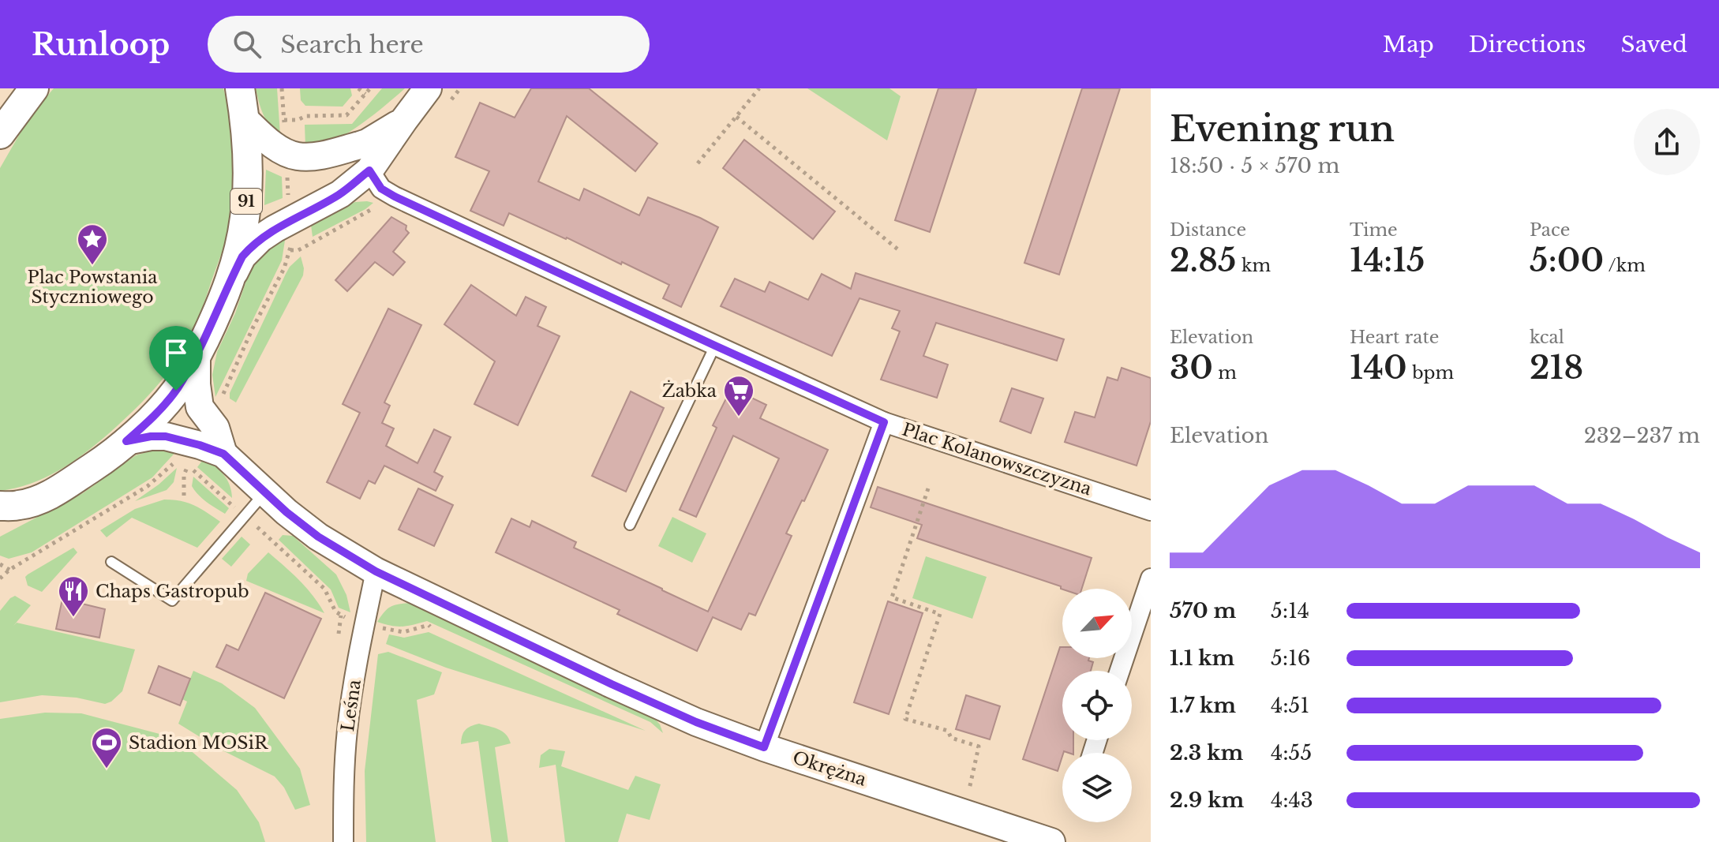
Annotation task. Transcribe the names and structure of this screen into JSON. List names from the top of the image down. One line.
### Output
{"streets":{"main road":["91"],"street":["Plac Kolanowszczyzna","Leśna","Okrężna"]},"crossings":[["91","Okrężna"],["Plac Kolanowszczyzna","Okrężna"],["Leśna","Okrężna"]],"places":{"place":["Plac Powstania Styczniowego"],"supermarket":["Żabka"],"restaurant":["Chaps Gastropub"],"sports":["Stadion MOSiR"]},"north":"top right","page":{"header":"Runloop","search":"Search here","nav":["Map","Directions","Saved"],"heading":["Evening run","18:50 · 5 × 570 m"],"stats":[["Distance","2.85 km"],["Time","14:15"],["Pace","5:00 /km"],["Elevation","30 m"],["Heart rate","140 bpm"],["kcal","218"]],"chart":["Elevation","232–237 m"],"list":[{"name":"570 m","note":"5:14"},{"name":"1.1 km","note":"5:16"},{"name":"1.7 km","note":"4:51"},{"name":"2.3 km","note":"4:55"},{"name":"2.9 km","note":"4:43"}]}}
